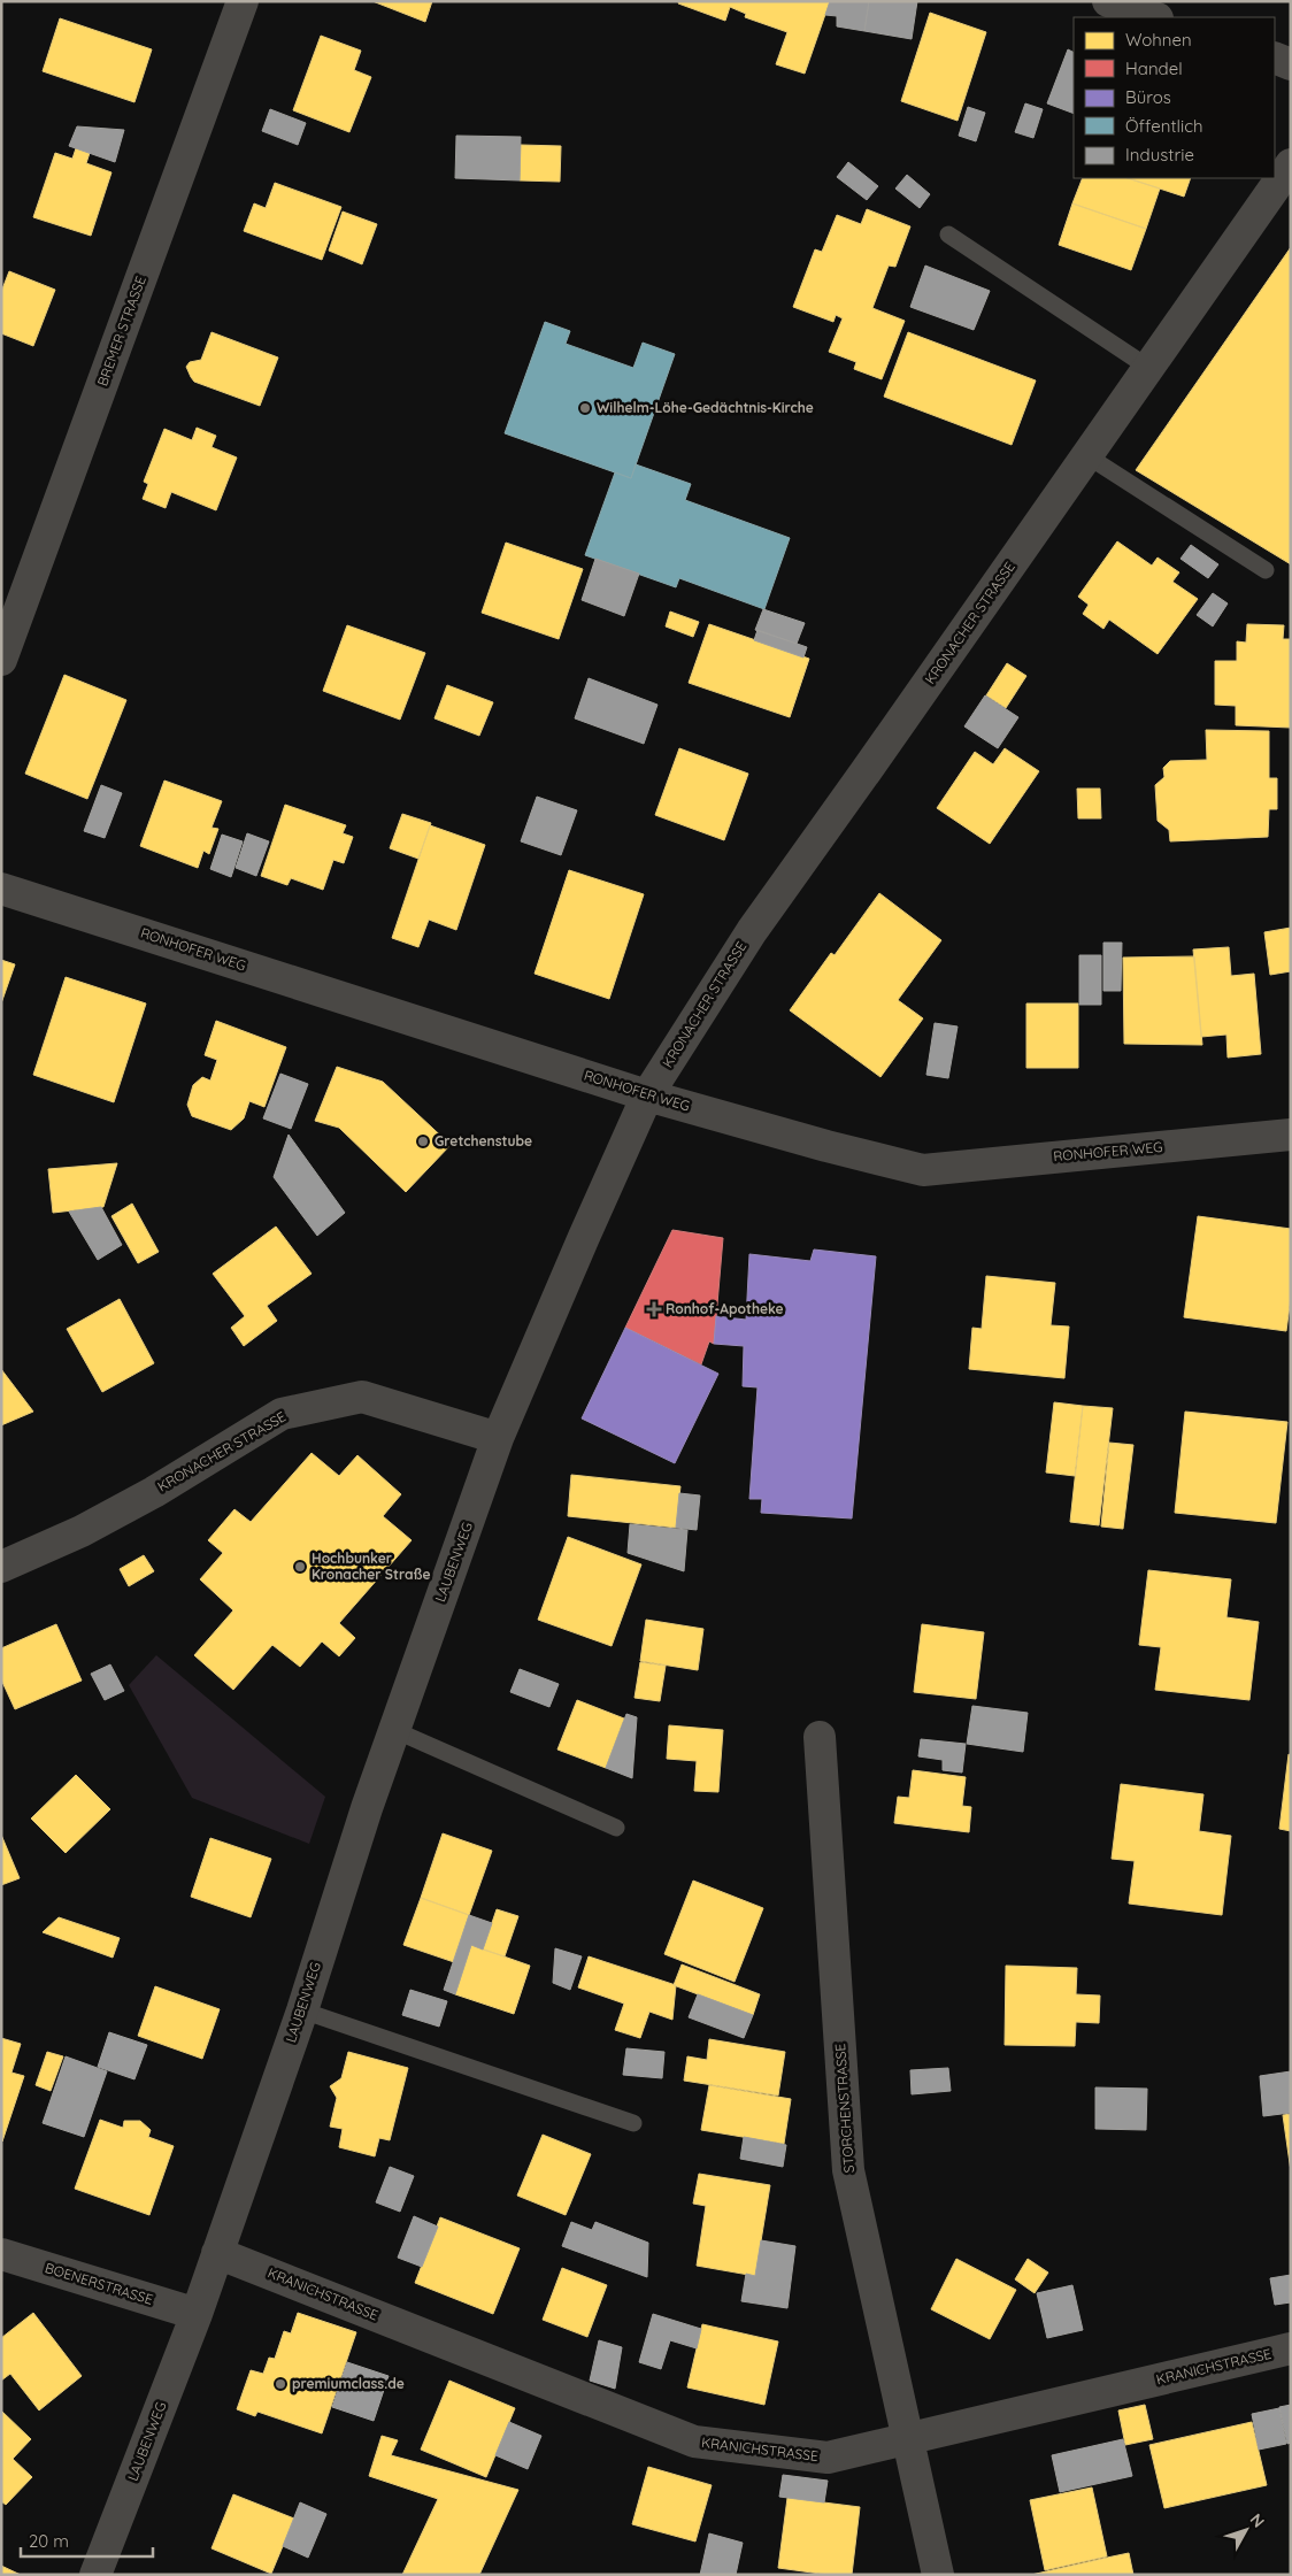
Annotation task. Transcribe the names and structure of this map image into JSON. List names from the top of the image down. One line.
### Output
{"streets":{"street":["BREMER STRASSE","KRONACHER STRASSE","RONHOFER WEG","LAUBENWEG","STORCHENSTRASSE","BOENERSTRASSE","KRANICHSTRASSE"]},"crossings":[["KRONACHER STRASSE","RONHOFER WEG"],["KRONACHER STRASSE","LAUBENWEG"],["LAUBENWEG","BOENERSTRASSE"],["LAUBENWEG","KRANICHSTRASSE"],["STORCHENSTRASSE","KRANICHSTRASSE"]],"places":{"other":["Wilhelm-Löhe-Gedächtnis-Kirche","Gretchenstube","Hochbunker Kronacher Straße","premiumclass.de"],"health":["Ronhof-Apotheke"]},"legend":["Wohnen","Handel","Büros","Öffentlich","Industrie"],"scale_bar":"20 m","north":"top right"}
